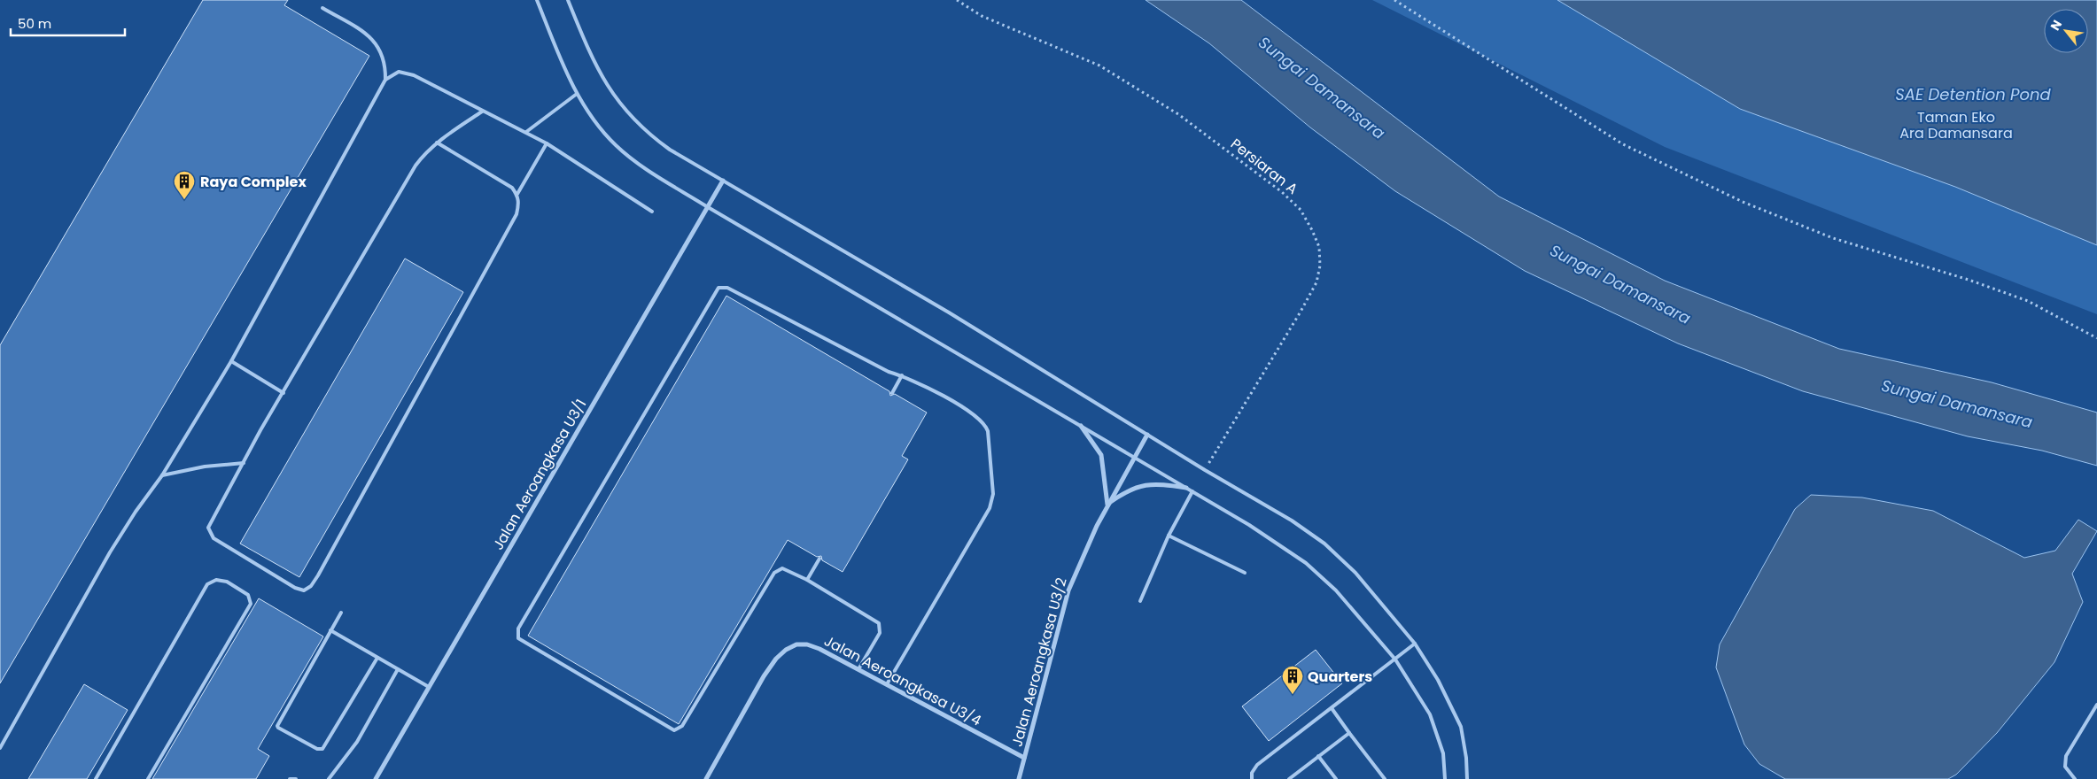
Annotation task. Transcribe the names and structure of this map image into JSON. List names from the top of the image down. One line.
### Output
{"streets":{"street":["Jalan Aeroangkasa U3/1","Jalan Aeroangkasa U3/2","Jalan Aeroangkasa U3/4"],"path":["Persiaran A"]},"crossings":[["Jalan Aeroangkasa U3/2","Jalan Aeroangkasa U3/4"]],"water":["Sungai Damansara","SAE Detention Pond"],"parks":["Taman Eko Ara Damansara"],"places":{"building":["Raya Complex","Quarters"]},"scale_bar":"50 m","north":"top left"}
